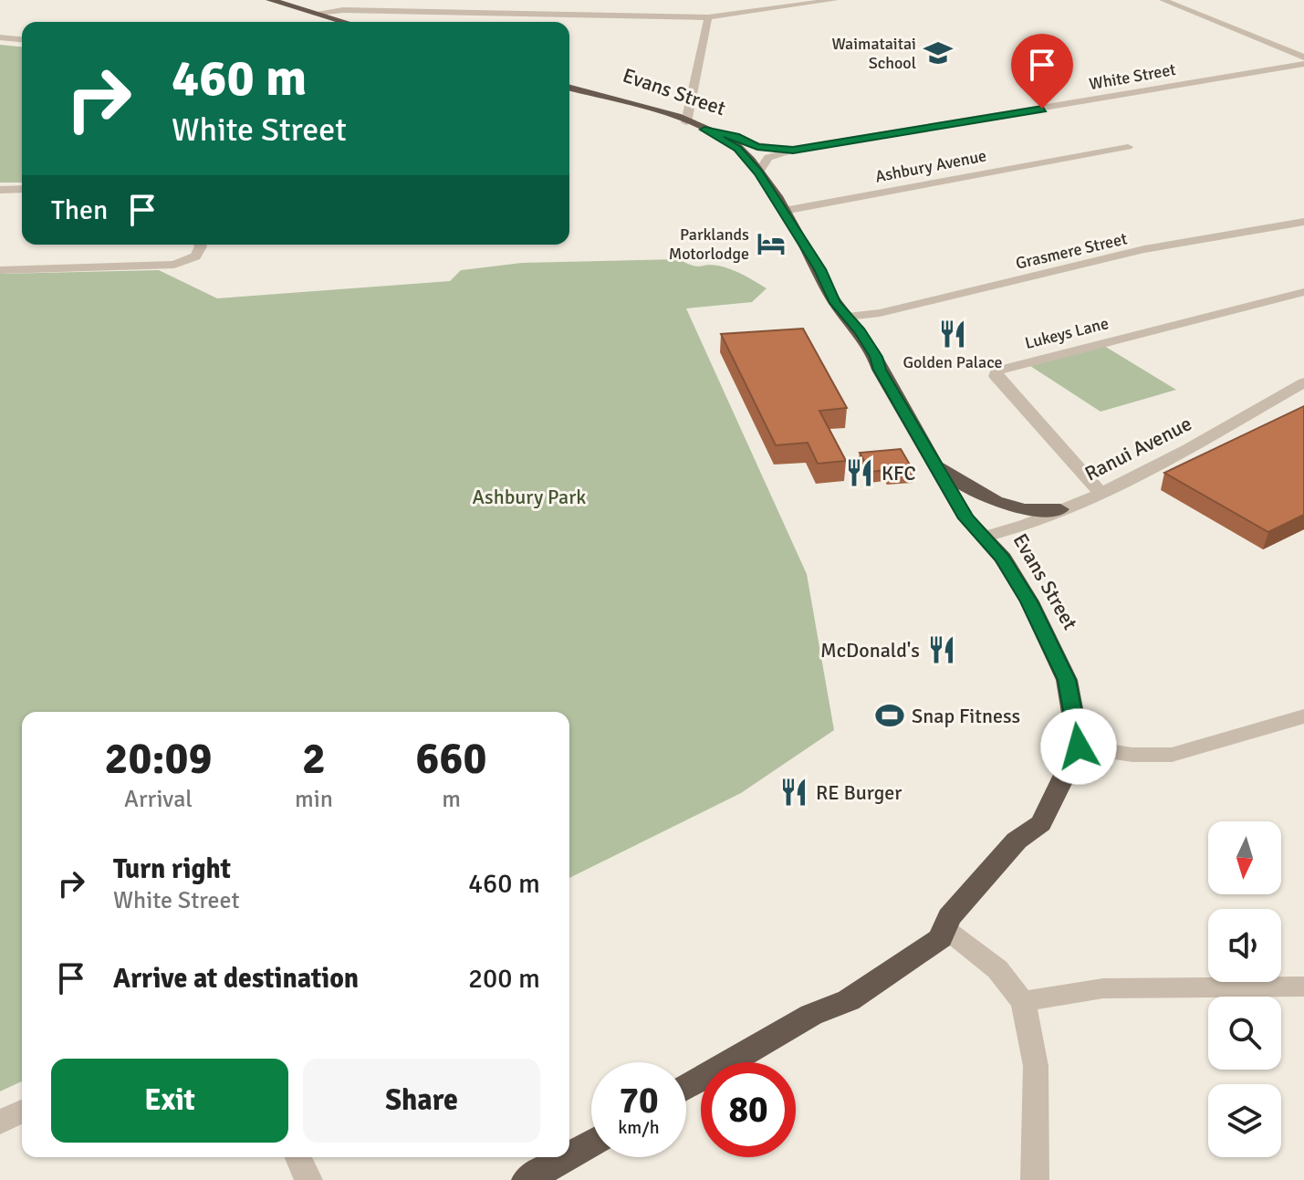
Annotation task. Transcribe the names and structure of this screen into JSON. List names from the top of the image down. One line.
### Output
{"streets":{"highway":["Evans Street"],"street":["White Street","Ashbury Avenue","Grasmere Street","Lukeys Lane","Ranui Avenue"]},"crossings":[["White Street","Evans Street"],["Evans Street","Ashbury Avenue"],["Evans Street","Grasmere Street"],["Evans Street","Ranui Avenue"],["Lukeys Lane","Ranui Avenue"]],"parks":["Ashbury Park"],"places":{"school or university":["Waimataitai School"],"hotel":["Parklands Motorlodge"],"restaurant":["Golden Palace","KFC","McDonald's","RE Burger"],"sports":["Snap Fitness"]},"north":"bottom","page":{"turn":["460 m","White Street"],"then":"Then","eta":["20:09","Arrival","2","min","660","m"],"list":[{"name":"Turn right","note":"White Street","value":"460 m"},{"name":"Arrive at destination","value":"200 m"}],"buttons":["Exit","Share"],"speed":"70 km/h","limit":"80"}}
